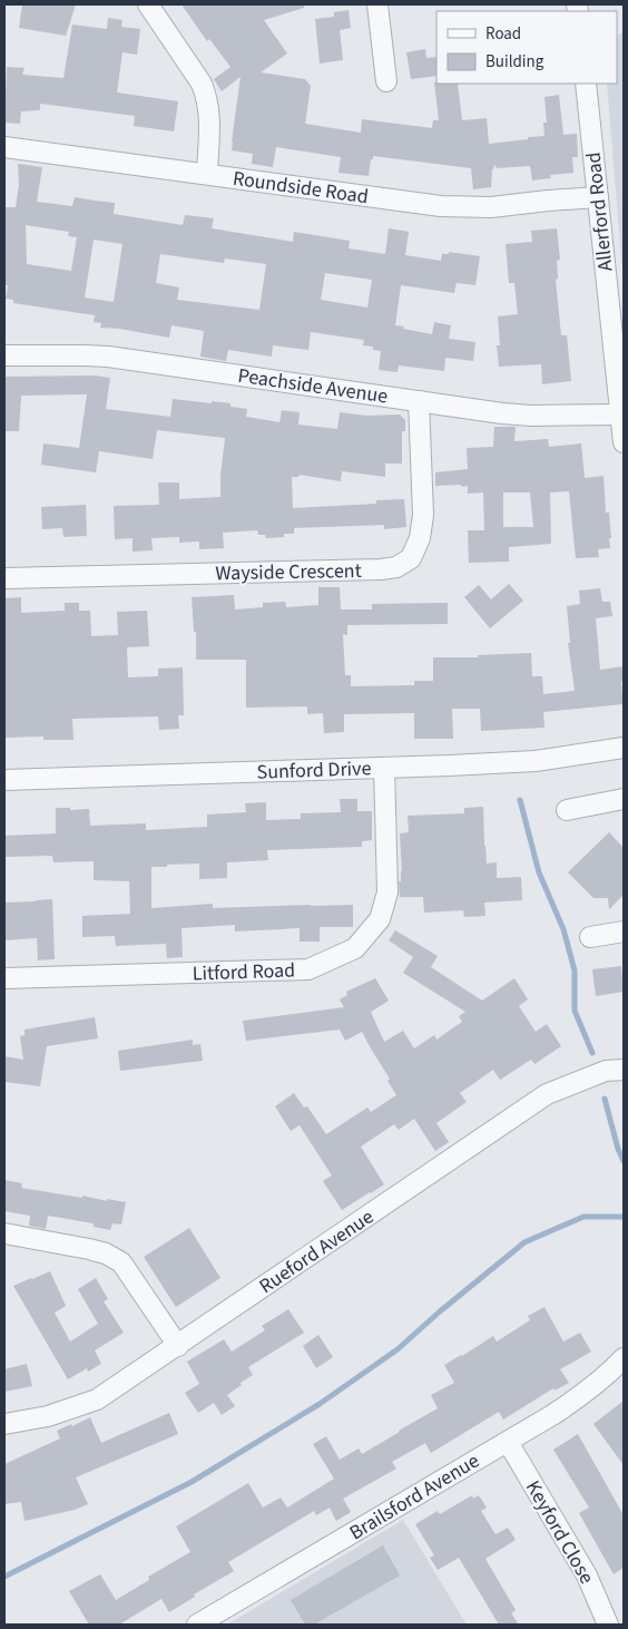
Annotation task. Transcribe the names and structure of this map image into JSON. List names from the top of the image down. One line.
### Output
{"streets":{"street":["Roundside Road","Allerford Road","Peachside Avenue","Wayside Crescent","Sunford Drive","Litford Road","Rueford Avenue","Brailsford Avenue","Keyford Close"]},"crossings":[["Roundside Road","Allerford Road"],["Allerford Road","Peachside Avenue"],["Peachside Avenue","Wayside Crescent"],["Sunford Drive","Litford Road"],["Brailsford Avenue","Keyford Close"]],"legend":["Road","Building"]}
